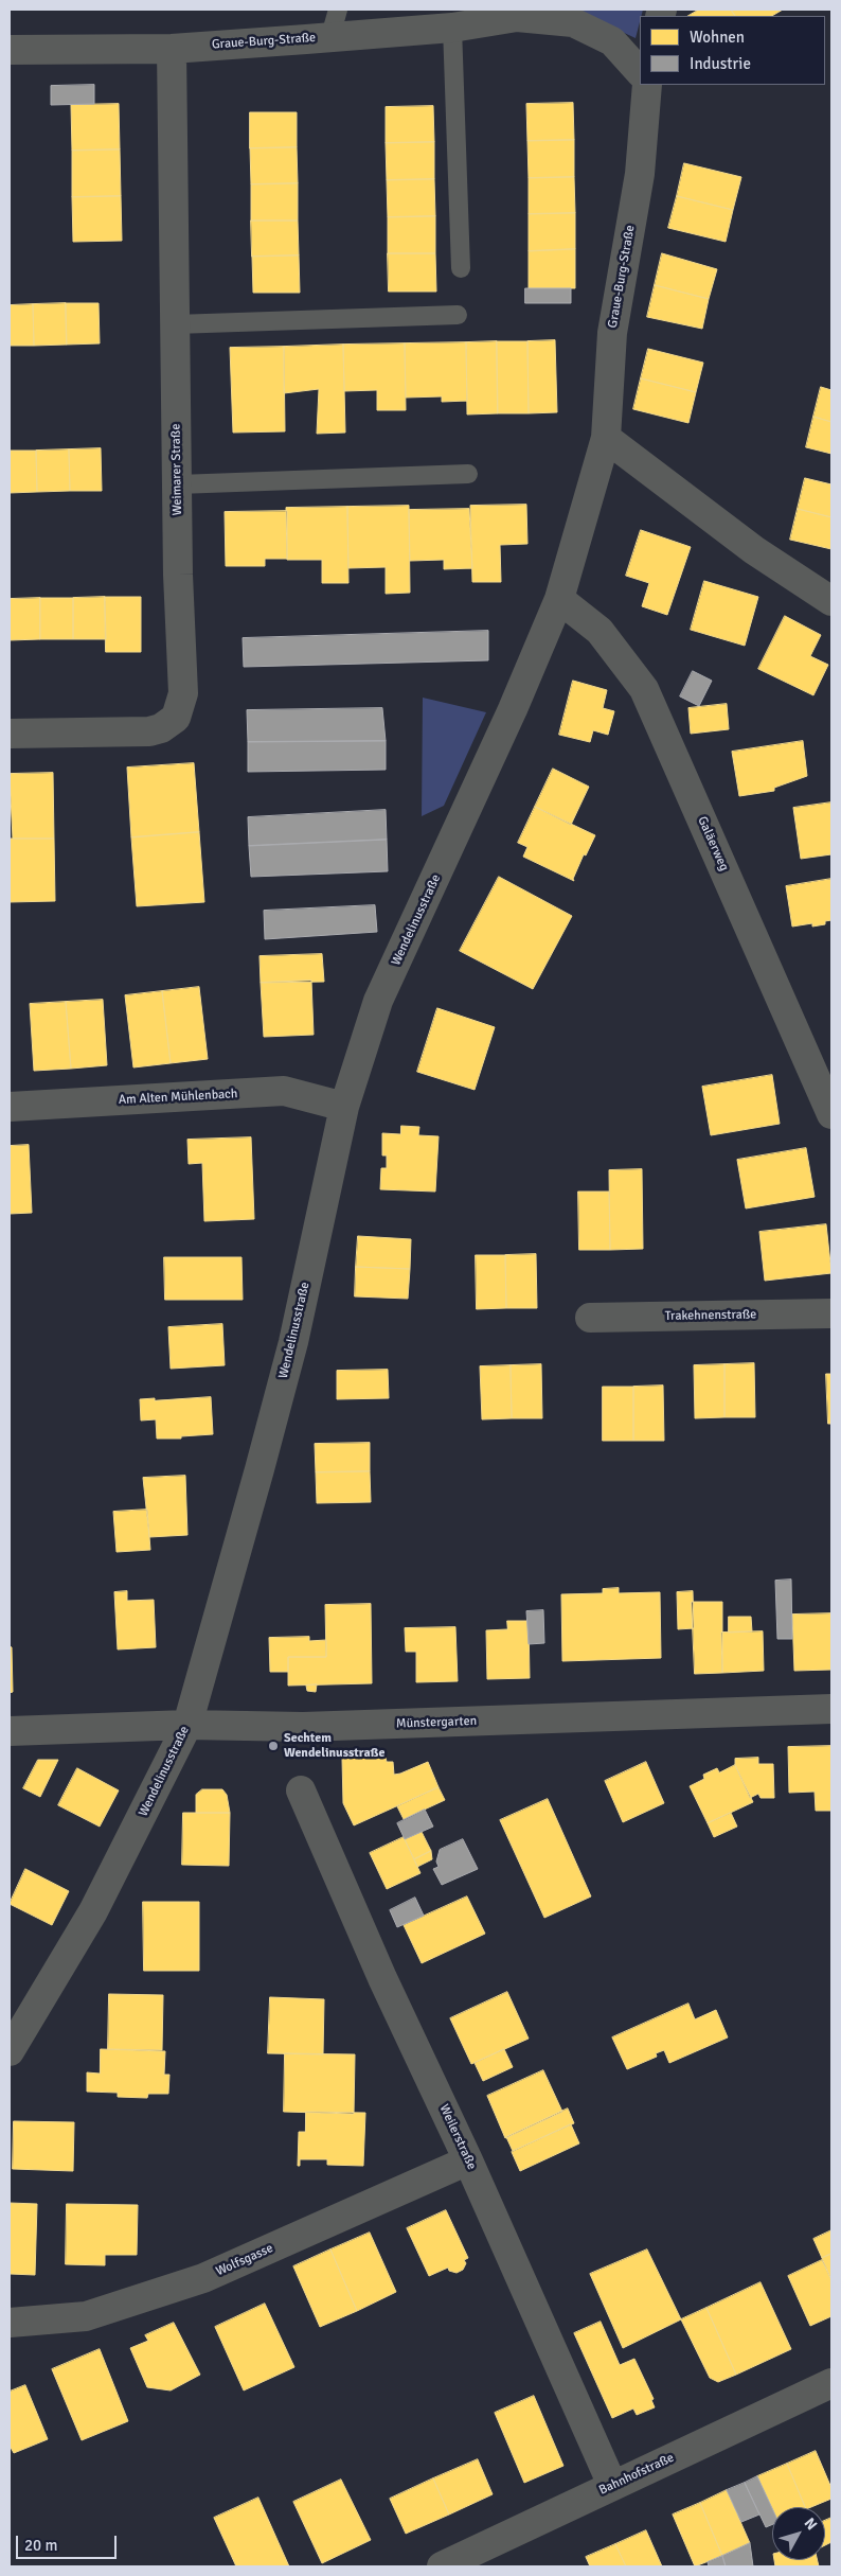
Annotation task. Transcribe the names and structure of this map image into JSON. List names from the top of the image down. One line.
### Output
{"streets":{"street":["Graue-Burg-Straße","Weimarer Straße","Galäerweg","Wendelinusstraße","Am Alten Mühlenbach","Trakehnenstraße","Münstergarten","Weilerstraße","Wolfsgasse","Bahnhofstraße"]},"crossings":[["Graue-Burg-Straße","Weimarer Straße"],["Graue-Burg-Straße","Galäerweg"],["Graue-Burg-Straße","Wendelinusstraße"],["Galäerweg","Wendelinusstraße"],["Wendelinusstraße","Am Alten Mühlenbach"],["Wendelinusstraße","Münstergarten"],["Weilerstraße","Wolfsgasse"],["Weilerstraße","Bahnhofstraße"]],"places":["Sechtem Wendelinusstraße"],"legend":["Wohnen","Industrie"],"scale_bar":"20 m","north":"top right"}
